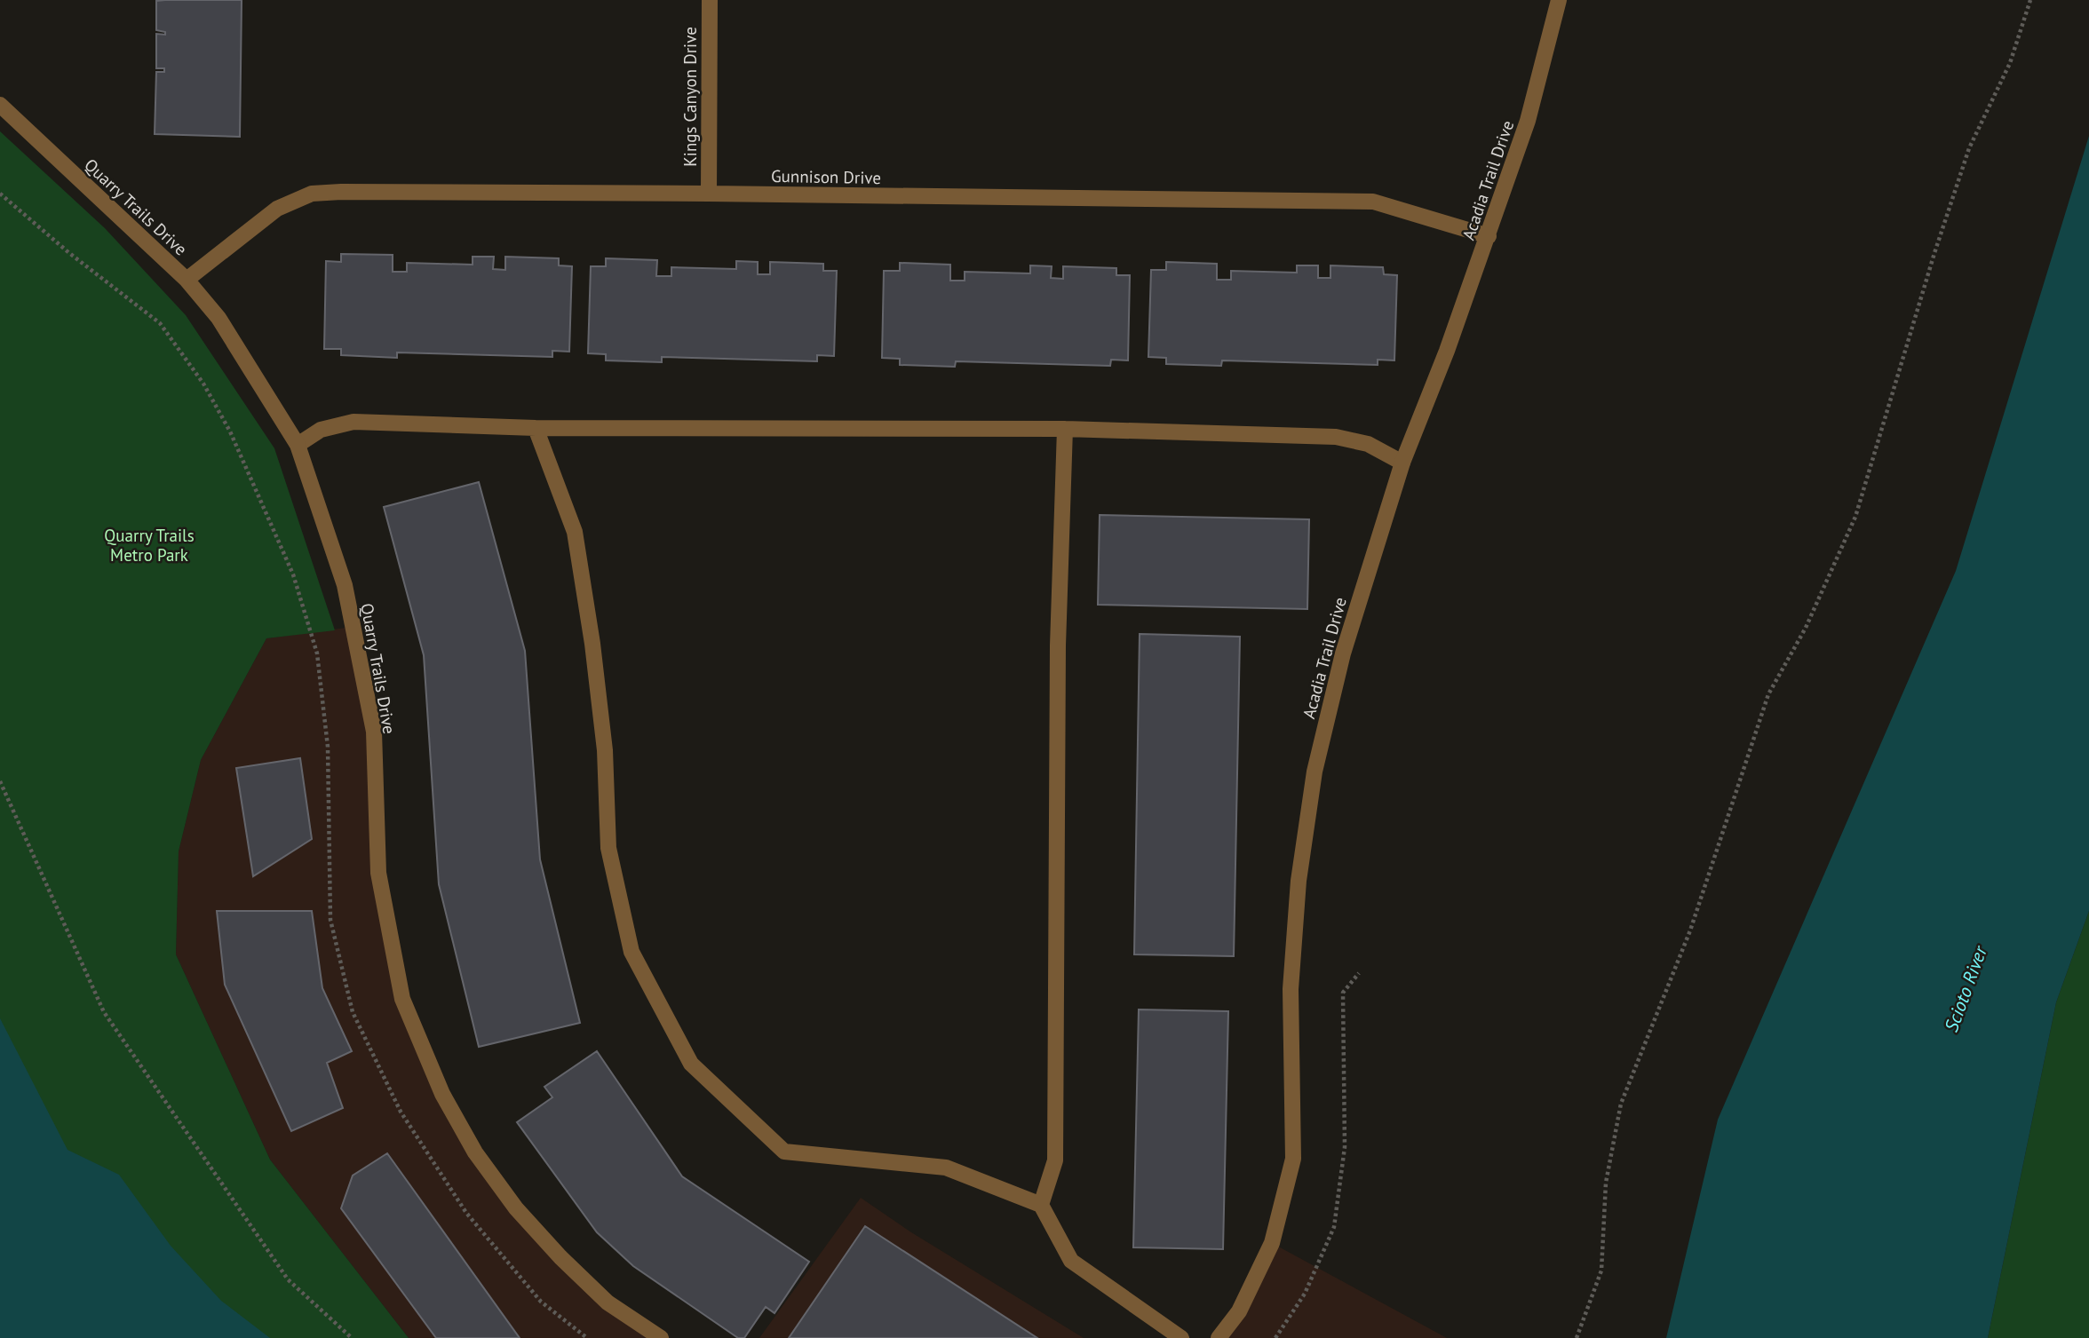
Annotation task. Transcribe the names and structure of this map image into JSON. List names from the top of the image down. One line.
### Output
{"streets":{"street":["Kings Canyon Drive","Gunnison Drive","Acadia Trail Drive","Quarry Trails Drive"]},"crossings":[["Kings Canyon Drive","Gunnison Drive"],["Gunnison Drive","Acadia Trail Drive"],["Gunnison Drive","Quarry Trails Drive"]],"water":["Scioto River"],"parks":["Quarry Trails Metro Park"]}
